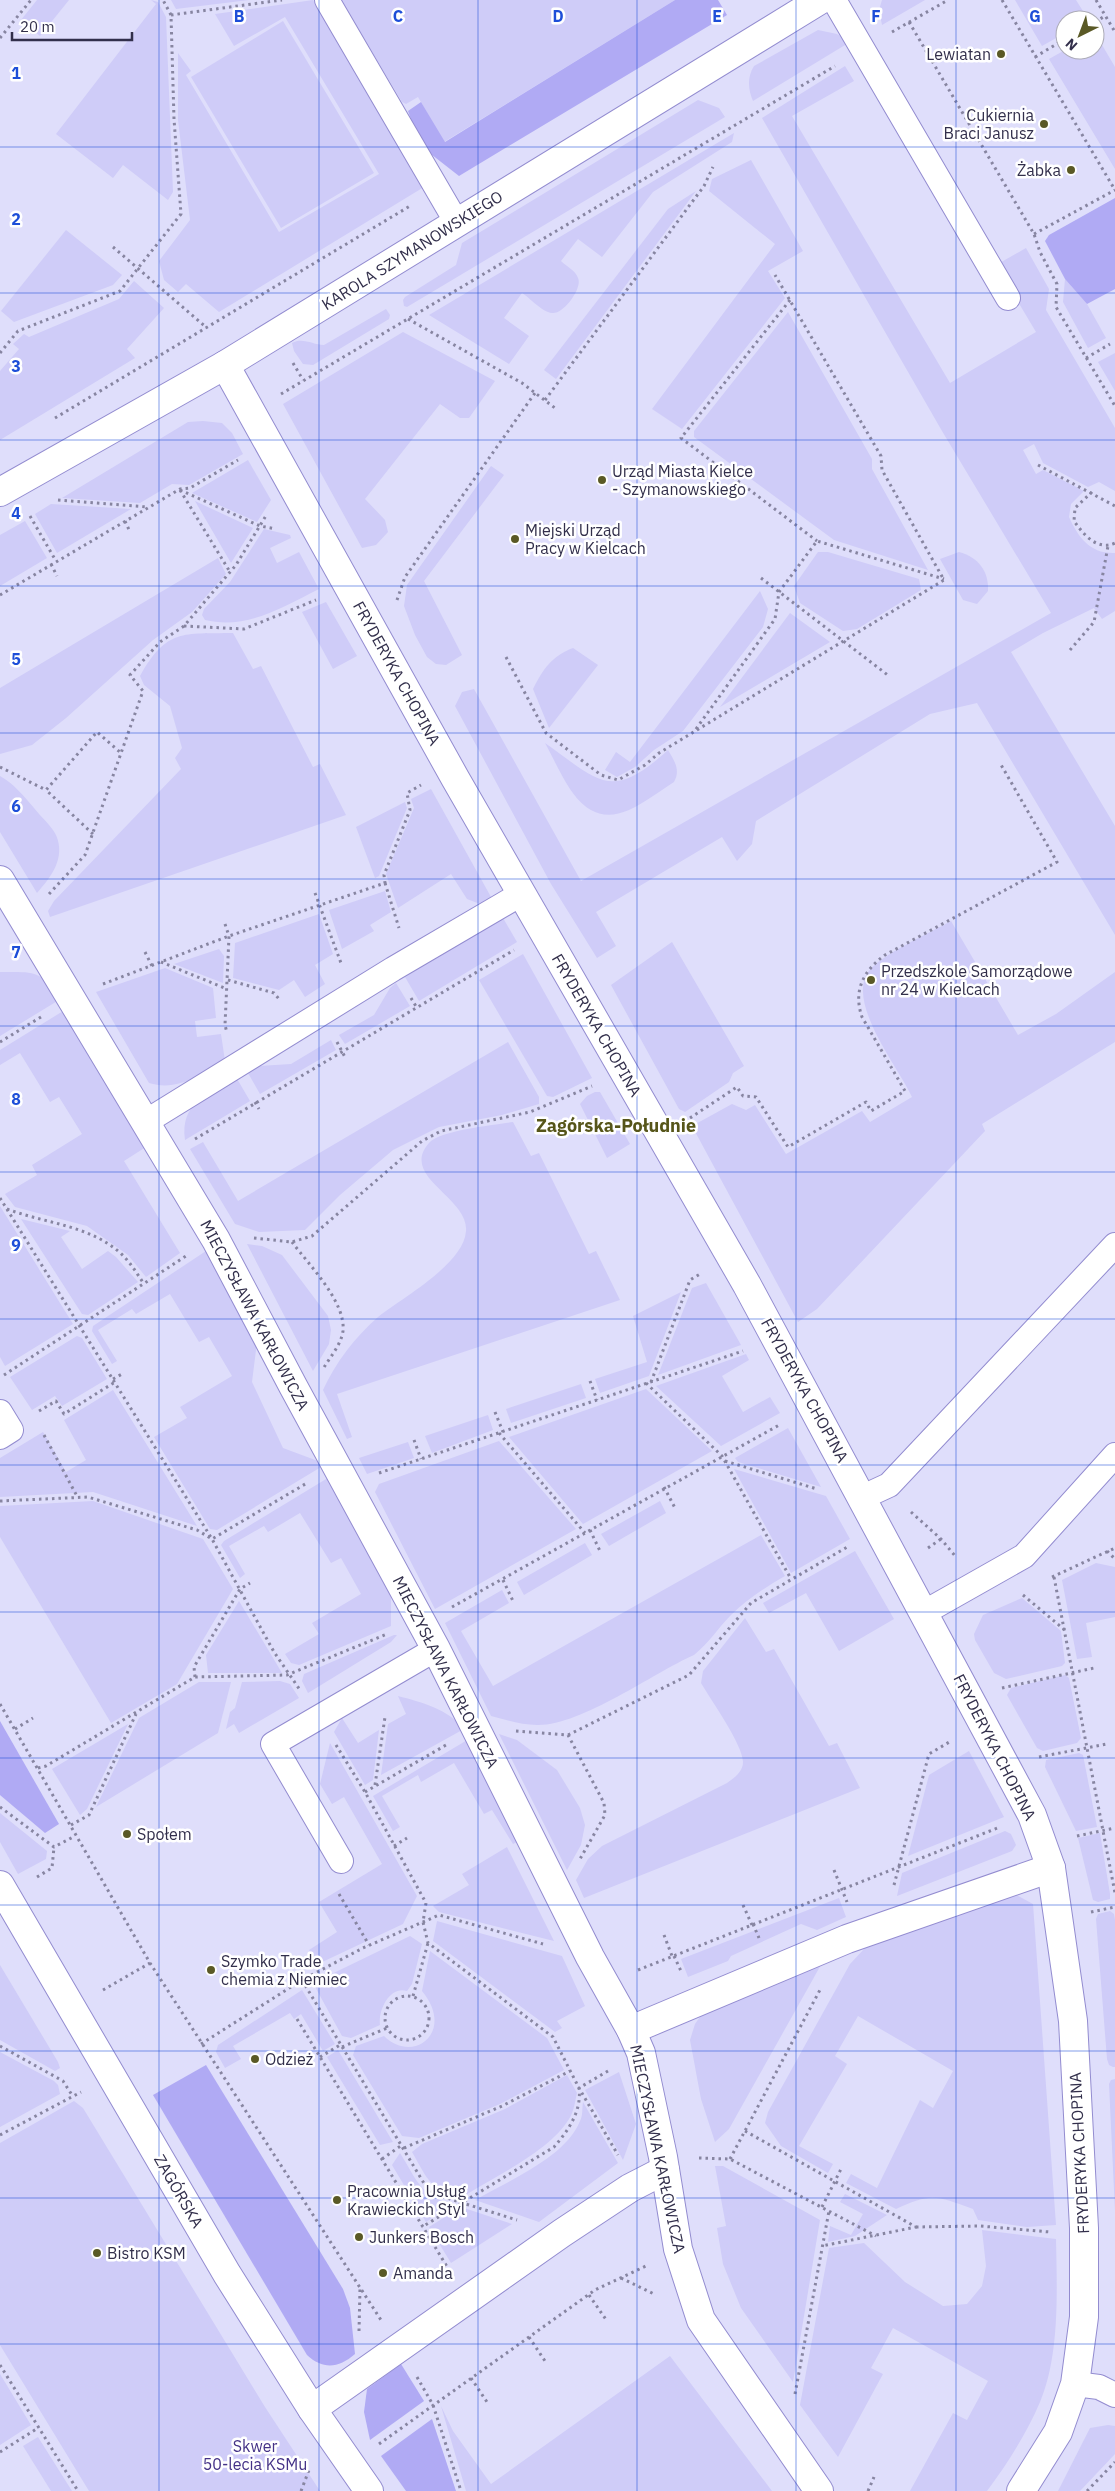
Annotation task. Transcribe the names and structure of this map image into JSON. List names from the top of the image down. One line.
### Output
{"streets":{"street":["KAROLA SZYMANOWSKIEGO","FRYDERYKA CHOPINA","MIECZYSŁAWA KARŁOWICZA","ZAGÓRSKA"]},"crossings":[["KAROLA SZYMANOWSKIEGO","FRYDERYKA CHOPINA"]],"districts":["Zagórska-Południe"],"parks":["Skwer 50-lecia KSMu"],"places":["Lewiatan","Cukiernia Braci Janusz","Żabka","Urząd Miasta Kielce - Szymanowskiego","Miejski Urząd Pracy w Kielcach","Przedszkole Samorządowe nr 24 w Kielcach","Społem","Szymko Trade chemia z Niemiec","Odzież","Pracownia Usług Krawieckich Styl","Junkers Bosch","Bistro KSM","Amanda"],"scale_bar":"20 m","north":"bottom left","grid":{"columns":["B","C","D","E","F","G"],"rows":["1","2","3","4","5","6","7","8","9"]}}
